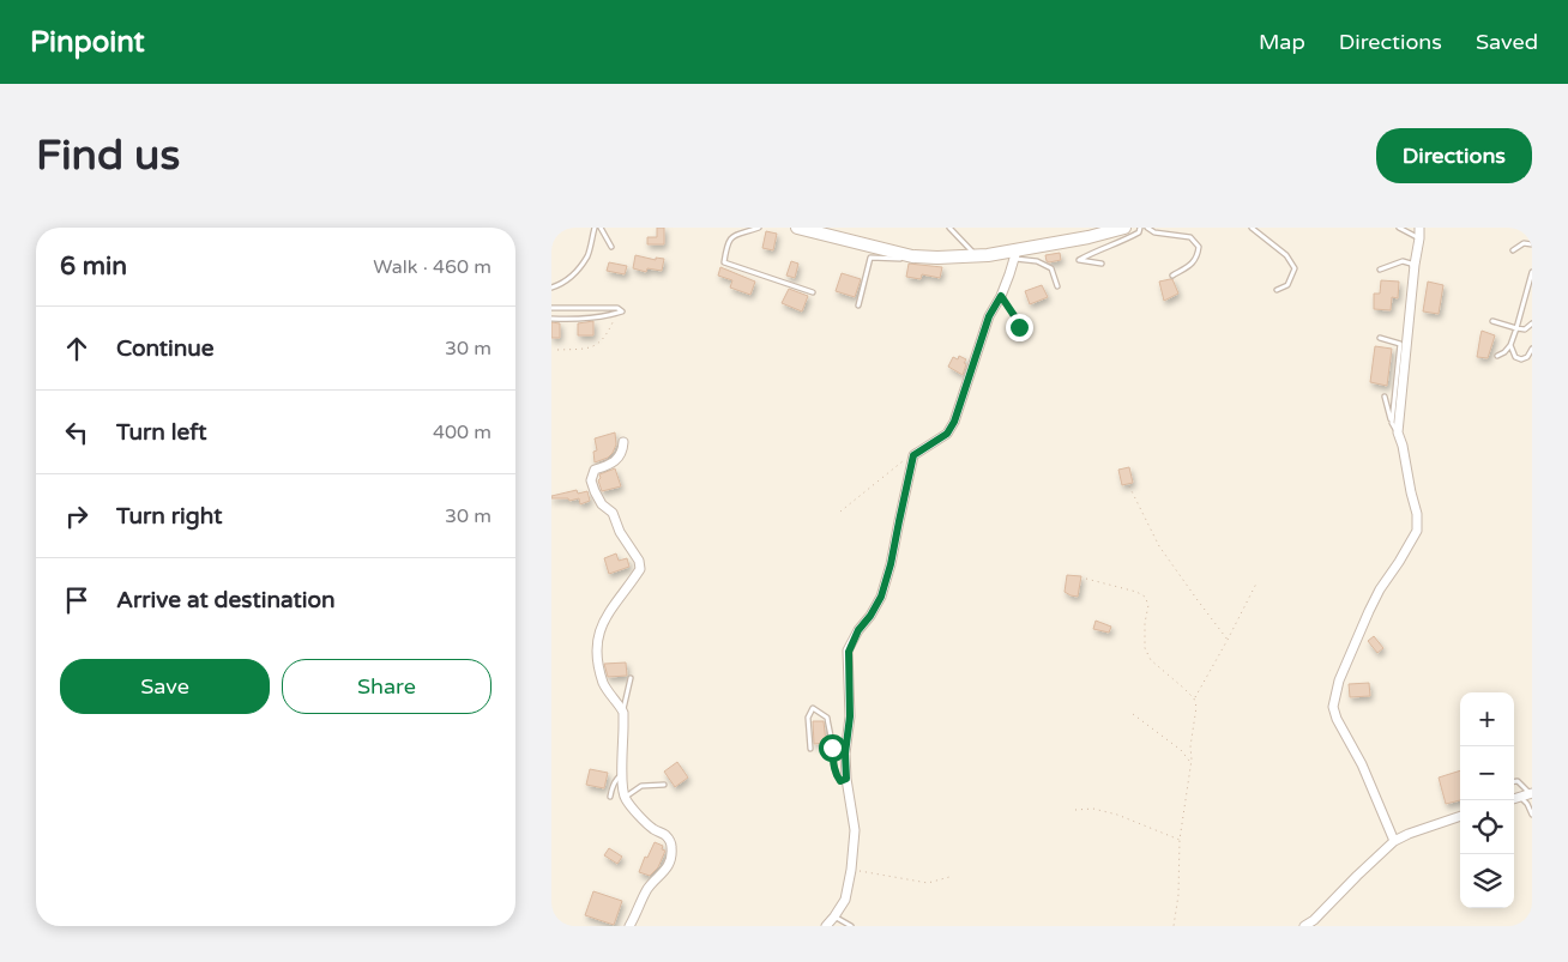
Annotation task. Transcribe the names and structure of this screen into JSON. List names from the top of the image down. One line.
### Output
{"page":{"header":"Pinpoint","nav":["Map","Directions","Saved"],"buttons":["Directions",["Save","Share"]],"title":"Find us","heading":["6 min","Walk · 460 m"],"list":[["Continue","30 m"],["Turn left","400 m"],["Turn right","30 m"],"Arrive at destination"],"map_buttons":["+","−"]}}
